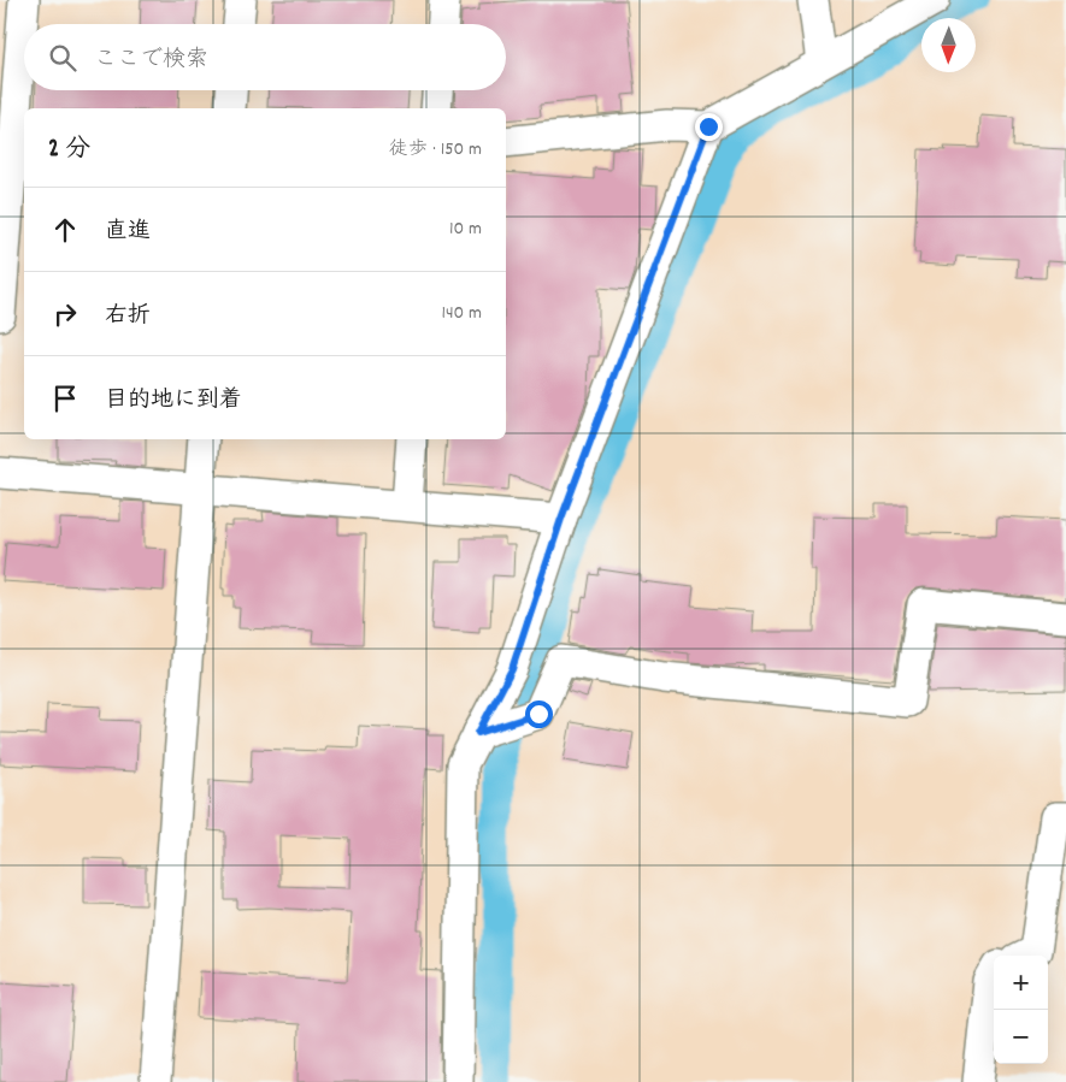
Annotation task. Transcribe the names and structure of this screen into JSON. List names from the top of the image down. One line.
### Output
{"north":"bottom","page":{"search":"ここで検索","heading":["2 分","徒歩 · 150 m"],"list":[["直進","10 m"],["右折","140 m"],"目的地に到着"],"map_buttons":["+","−"]}}
